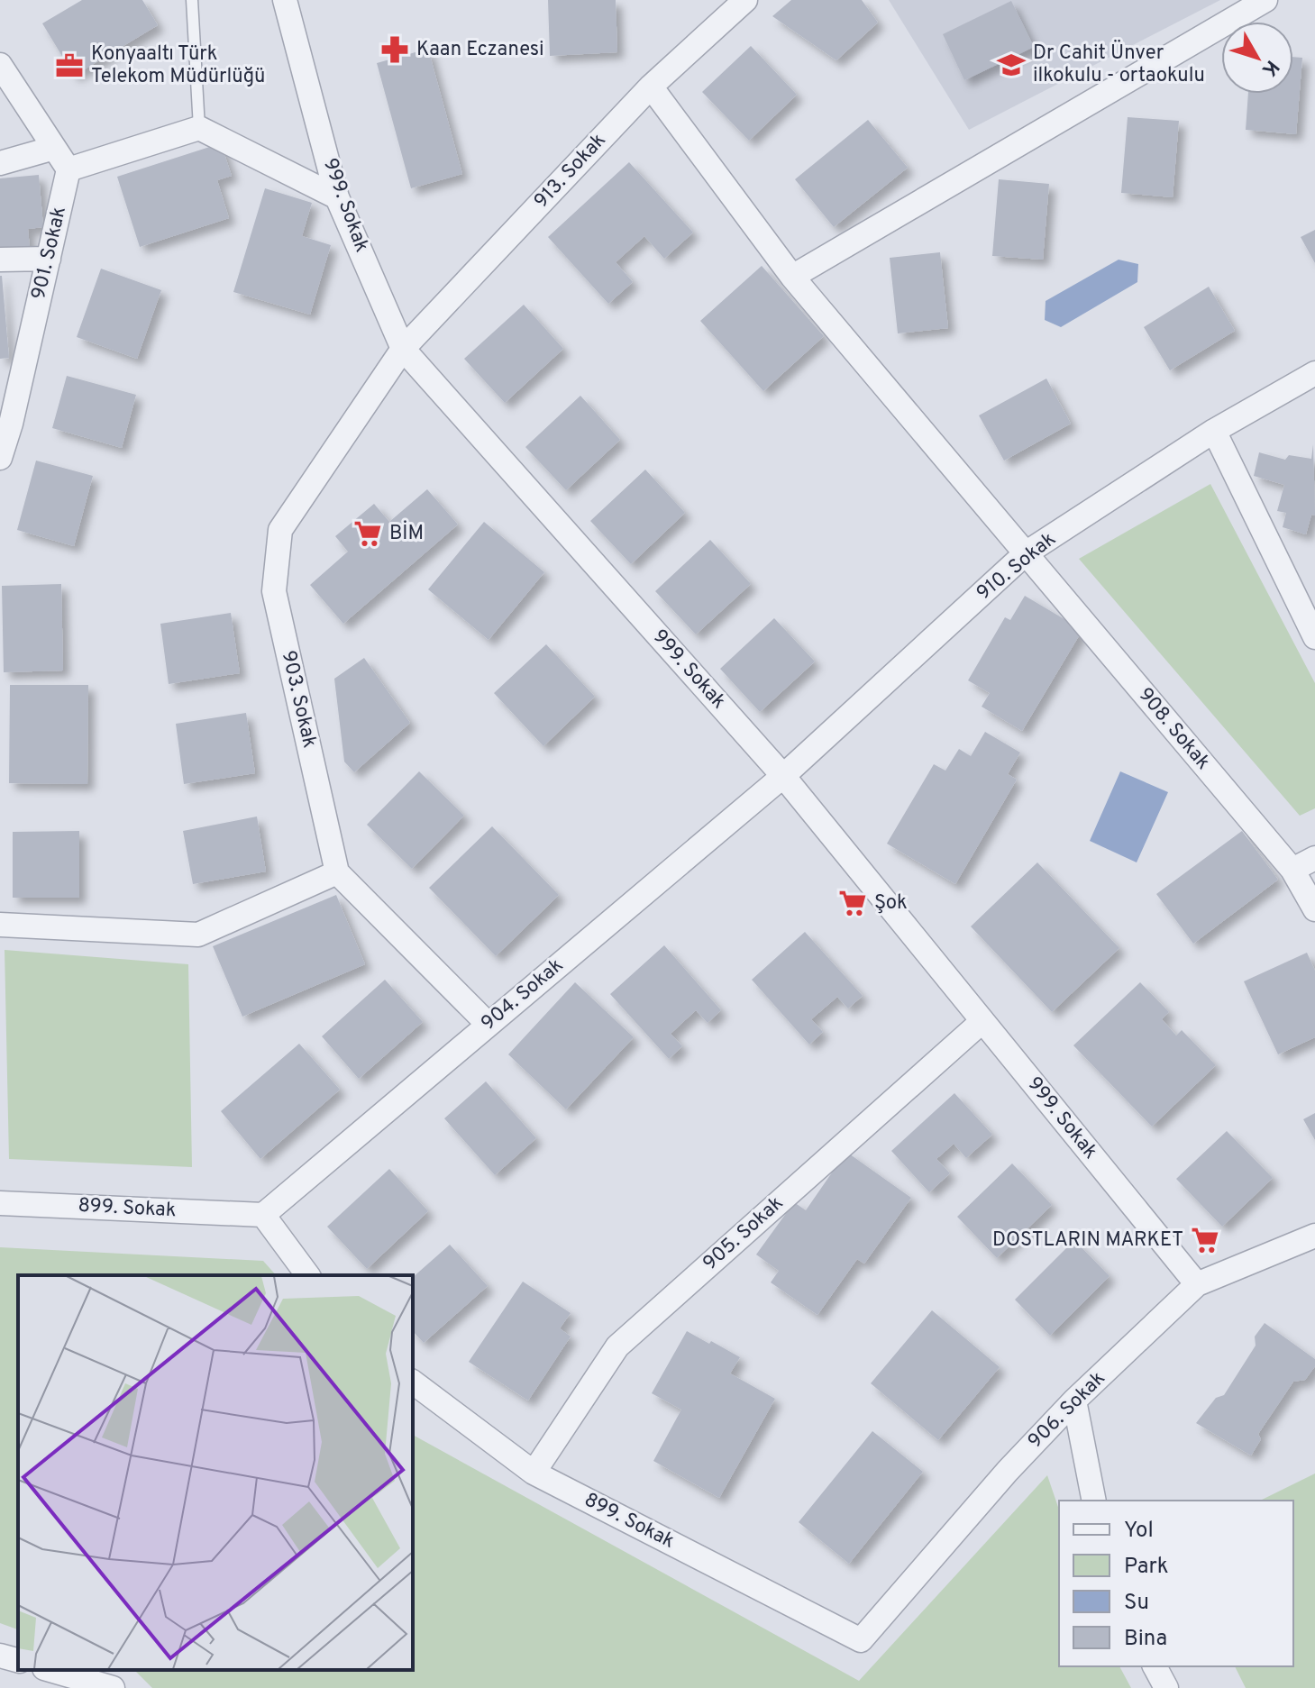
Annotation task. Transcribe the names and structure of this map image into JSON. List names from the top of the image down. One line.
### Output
{"streets":{"street":["913. Sokak","999. Sokak","901. Sokak","910. Sokak","903. Sokak","908. Sokak","904. Sokak","899. Sokak","905. Sokak","906. Sokak"]},"crossings":[["913. Sokak","999. Sokak"],["913. Sokak","903. Sokak"],["913. Sokak","908. Sokak"],["999. Sokak","910. Sokak"],["999. Sokak","903. Sokak"],["999. Sokak","904. Sokak"],["999. Sokak","905. Sokak"],["999. Sokak","906. Sokak"],["910. Sokak","908. Sokak"],["910. Sokak","904. Sokak"],["904. Sokak","899. Sokak"],["899. Sokak","905. Sokak"],["899. Sokak","906. Sokak"]],"places":{"pharmacy":["Kaan Eczanesi"],"school or university":["Dr Cahit Ünver ilkokulu - ortaokulu"],"office":["Konyaaltı Türk Telekom Müdürlüğü"],"supermarket":["BİM","Şok","DOSTLARIN MARKET"]},"legend":["Yol","Park","Su","Bina"],"north":"bottom right"}
